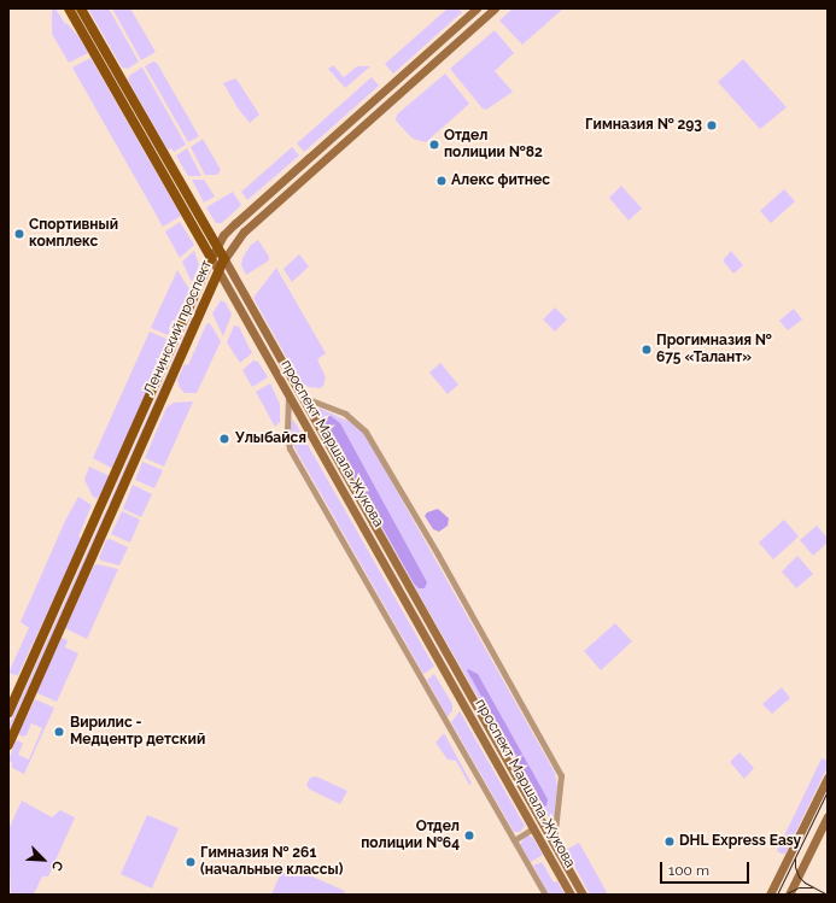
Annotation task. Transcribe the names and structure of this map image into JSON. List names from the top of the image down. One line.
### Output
{"streets":{"main road":["Ленинский проспект","проспект Маршала Жукова"]},"crossings":[["Ленинский проспект","проспект Маршала Жукова"]],"places":["Гимназия № 293","Отдел полиции №82","Алекс фитнес","Спортивный комплекс","Прогимназия № 675 «Талант»","Улыбайся","Вирилис - Медцентр детский","Отдел полиции №64","DHL Express Easy","Гимназия № 261 (начальные классы)"],"scale_bar":"100 m","north":"bottom right"}
